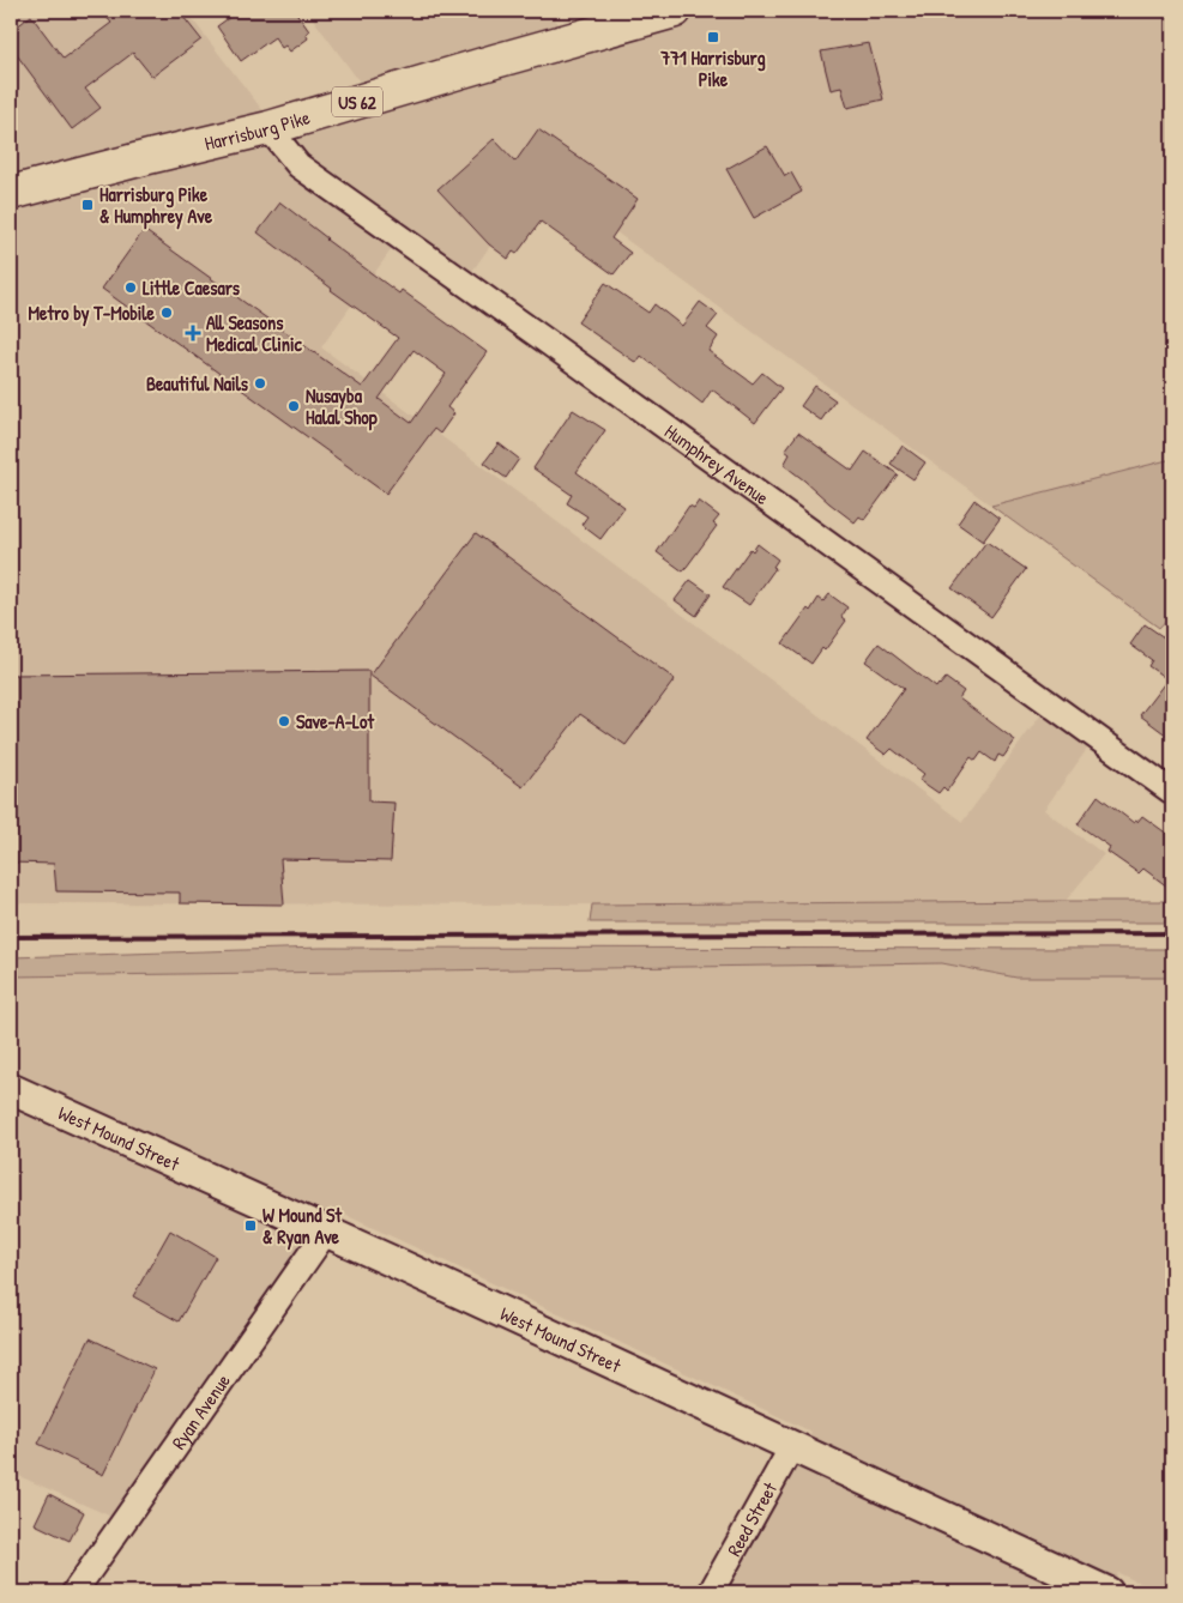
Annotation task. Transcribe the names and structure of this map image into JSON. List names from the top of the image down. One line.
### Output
{"streets":{"main road":["US 62","Harrisburg Pike"],"street":["Humphrey Avenue","West Mound Street","Ryan Avenue","Reed Street"]},"crossings":[["Harrisburg Pike","Humphrey Avenue"],["West Mound Street","Ryan Avenue"],["West Mound Street","Reed Street"]],"places":{"transit":["771 Harrisburg Pike","Harrisburg Pike & Humphrey Ave","W Mound St & Ryan Ave"],"other":["Little Caesars","Metro by T-Mobile","Beautiful Nails","Nusayba Halal Shop","Save-A-Lot"],"health":["All Seasons Medical Clinic"]}}
